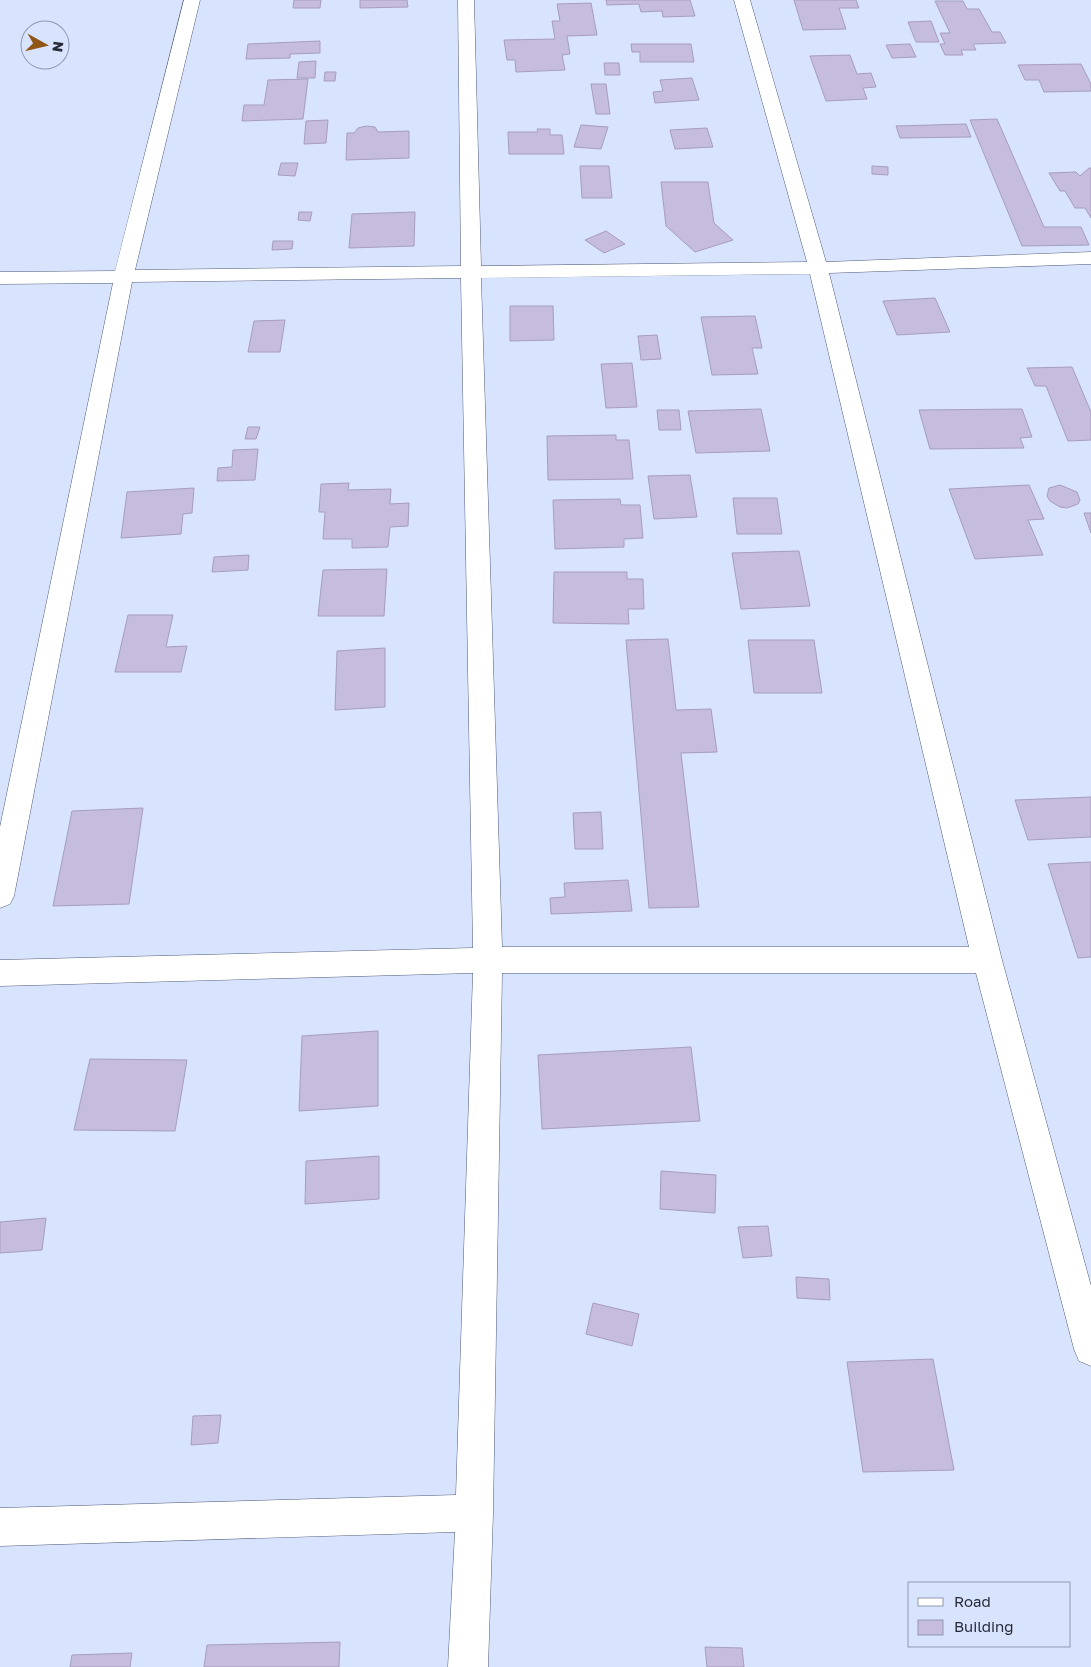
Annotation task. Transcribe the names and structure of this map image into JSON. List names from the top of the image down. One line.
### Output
{"legend":["Road","Building"],"north":"right"}
